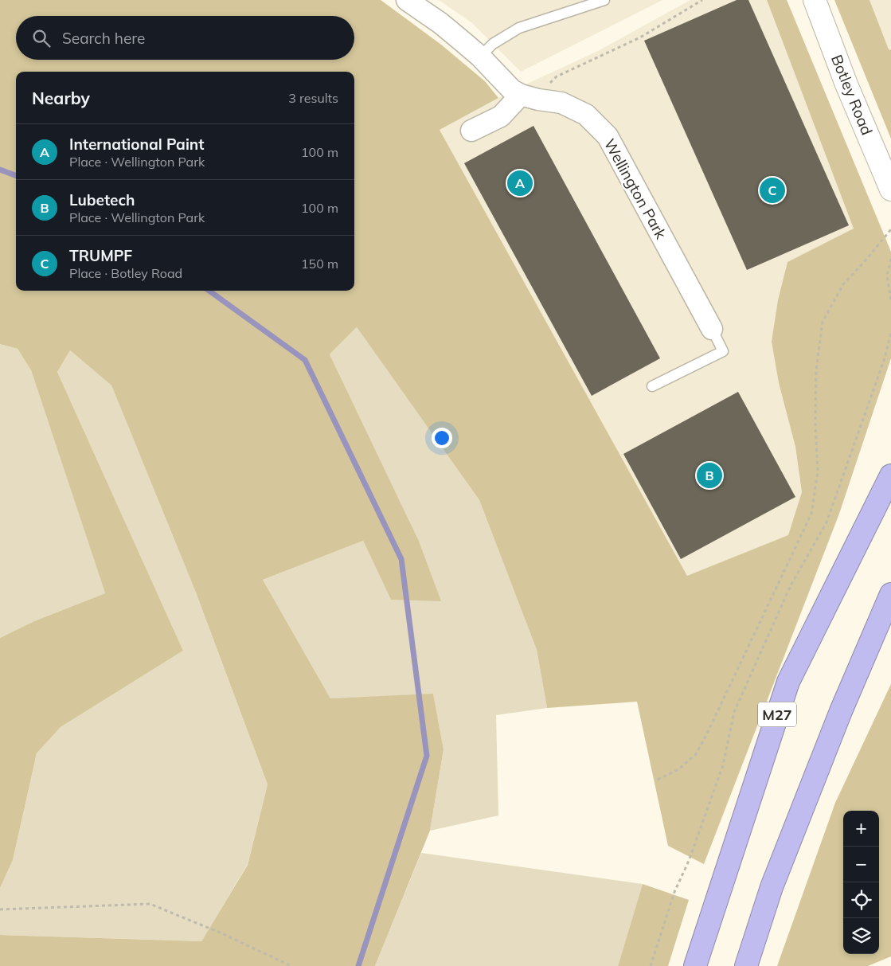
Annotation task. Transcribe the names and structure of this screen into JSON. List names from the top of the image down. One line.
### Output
{"streets":{"highway":["M27"],"main road":["Botley Road"],"street":["Wellington Park"]},"page":{"search":"Search here","heading":["Nearby","3 results"],"list":[{"mark":"A","name":"International Paint","note":"Place · Wellington Park","value":"100 m"},{"mark":"B","name":"Lubetech","note":"Place · Wellington Park","value":"100 m"},{"mark":"C","name":"TRUMPF","note":"Place · Botley Road","value":"150 m"}],"pins":["A","C","B"],"map_buttons":["+","−"]}}
